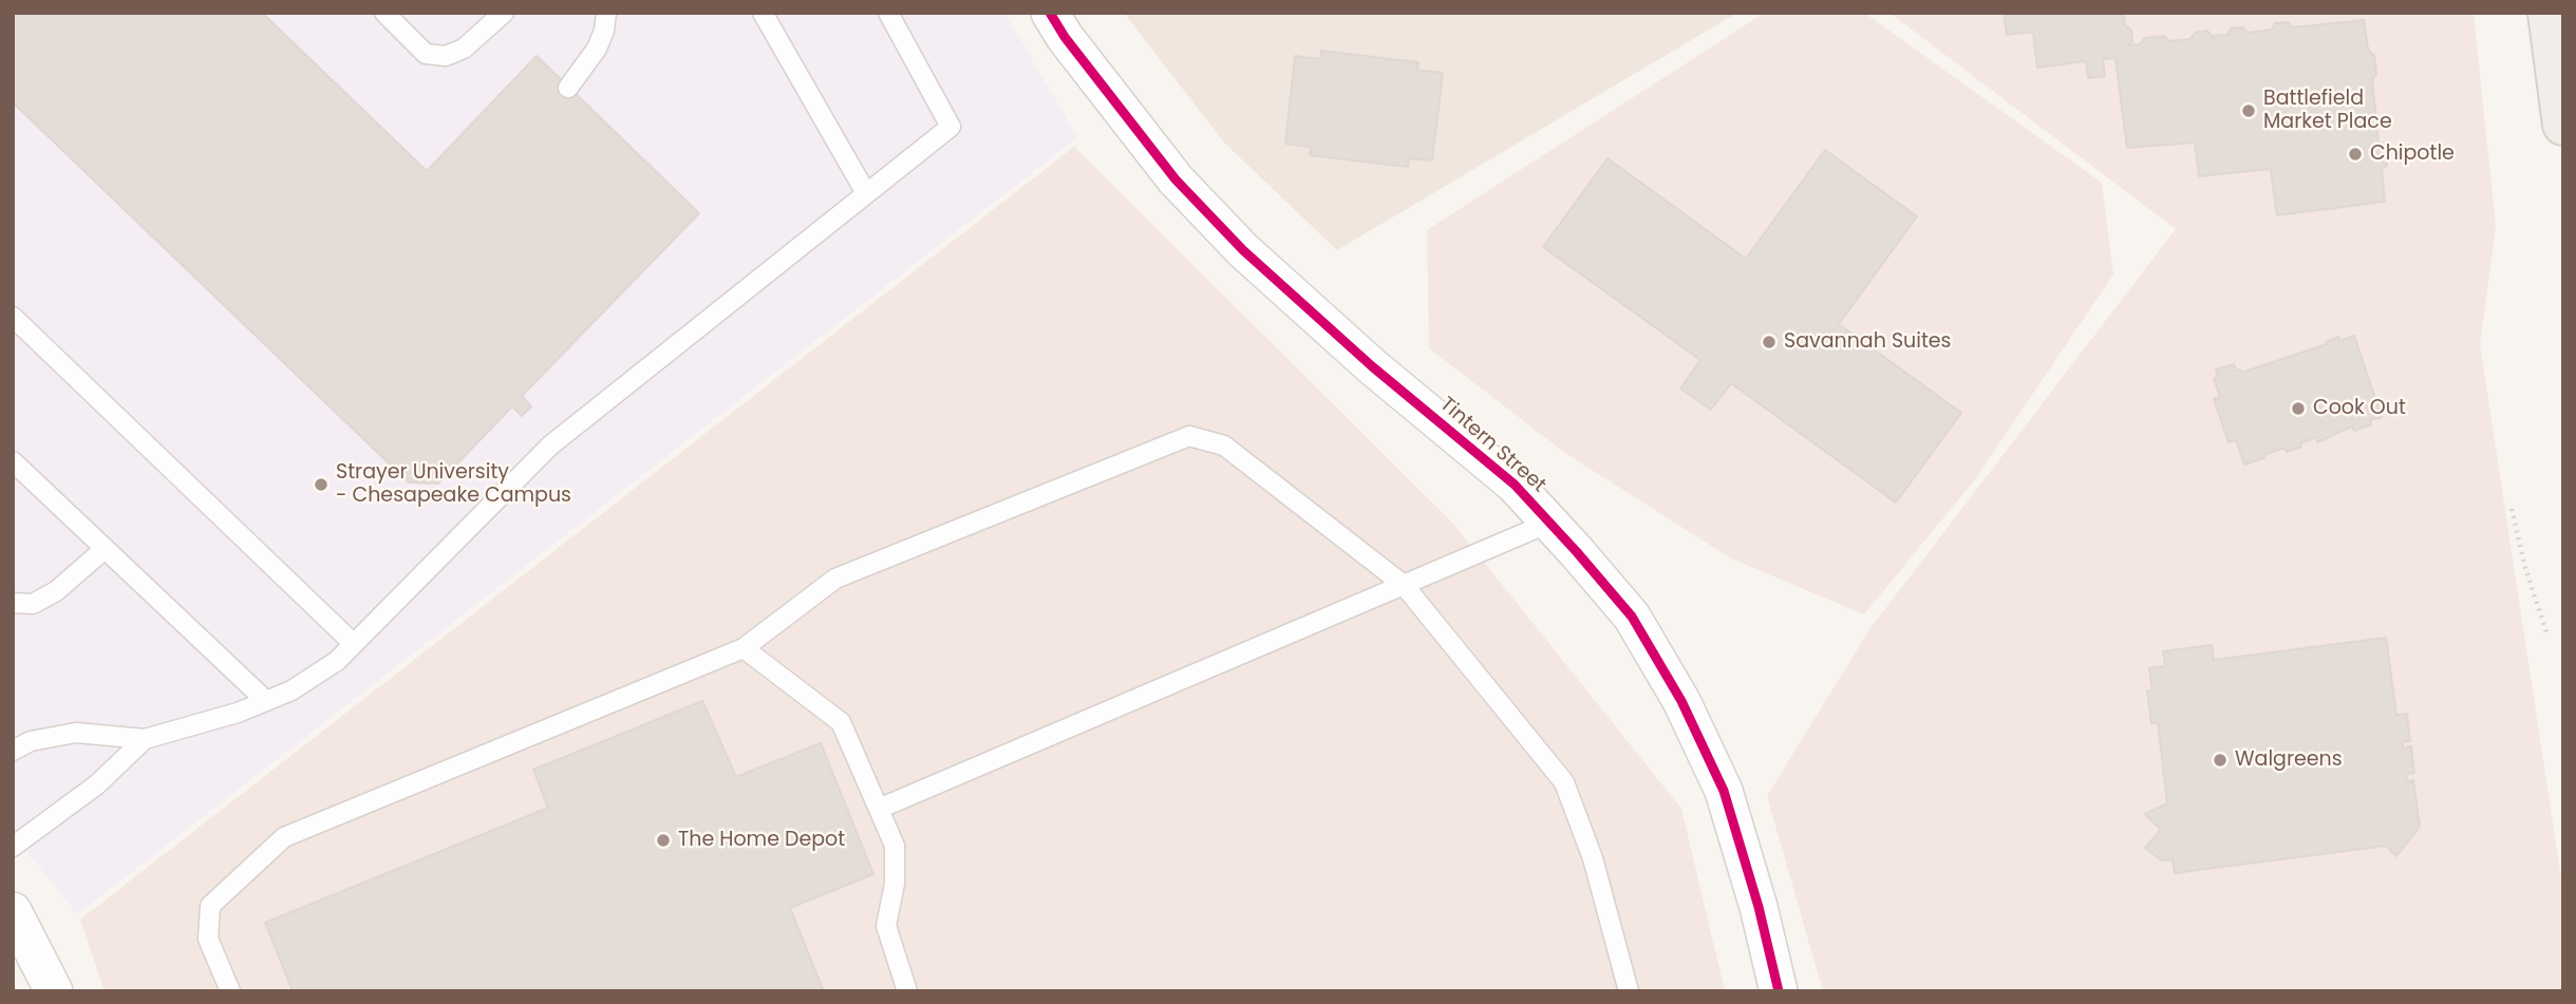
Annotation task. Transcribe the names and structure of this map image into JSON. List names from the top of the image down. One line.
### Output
{"streets":{"street":["Tintern Street"]},"places":["Battlefield Market Place","Chipotle","Savannah Suites","Cook Out","Strayer University - Chesapeake Campus","Walgreens","The Home Depot"]}
